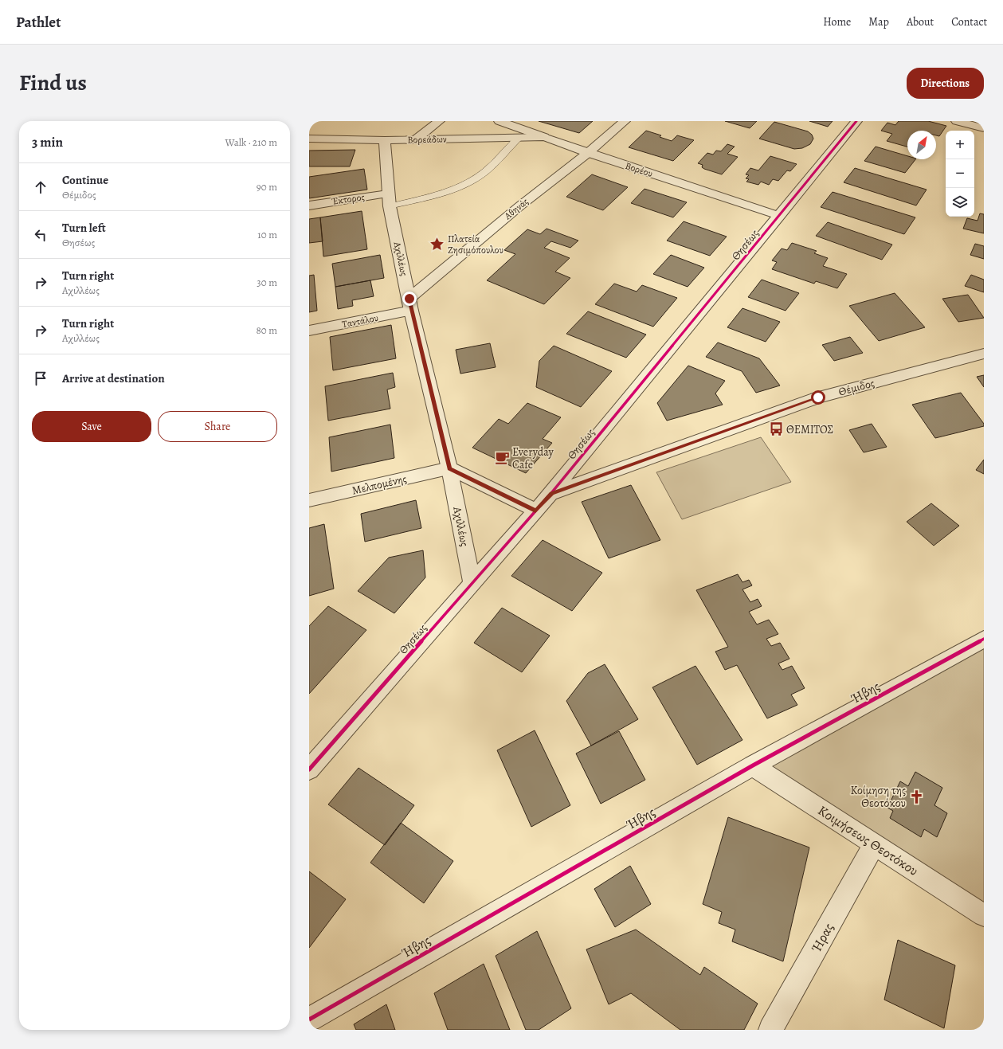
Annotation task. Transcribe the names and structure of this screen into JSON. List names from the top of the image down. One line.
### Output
{"streets":{"street":["Βορεάδων","Βορέου","Έκτορος","Αθηνάς","Θησέως","Αχιλλέως","Ταντάλου","Θέμιδος","Μελπομένης","Ήβης","Κοιμήσεως Θεοτόκου","Ήρας"]},"crossings":[["Βορεάδων","Βορέου"],["Βορεάδων","Αχιλλέως"],["Βορέου","Αθηνάς"],["Βορέου","Θησέως"],["Έκτορος","Αχιλλέως"],["Αθηνάς","Αχιλλέως"],["Αθηνάς","Ταντάλου"],["Θησέως","Αχιλλέως"],["Θησέως","Θέμιδος"],["Αχιλλέως","Ταντάλου"],["Αχιλλέως","Μελπομένης"],["Ήβης","Κοιμήσεως Θεοτόκου"],["Κοιμήσεως Θεοτόκου","Ήρας"]],"places":{"place":["Πλατεία Ζησιμόπουλου"],"bus stop":["ΘΕΜΙΤΟΣ"],"cafe":["Everyday Cafe"],"church":["Κοίμηση της Θεοτόκου"]},"north":"top right","page":{"header":"Pathlet","nav":["Home","Map","About","Contact"],"title":"Find us","buttons":["Directions",["Save","Share"]],"heading":["3 min","Walk · 210 m"],"map_buttons":["+","−"],"list":[["Continue","Θέμιδος","90 m"],["Turn left","Θησέως","10 m"],["Turn right","Αχιλλέως","30 m"],["Turn right","Αχιλλέως","80 m"],"Arrive at destination"]}}
